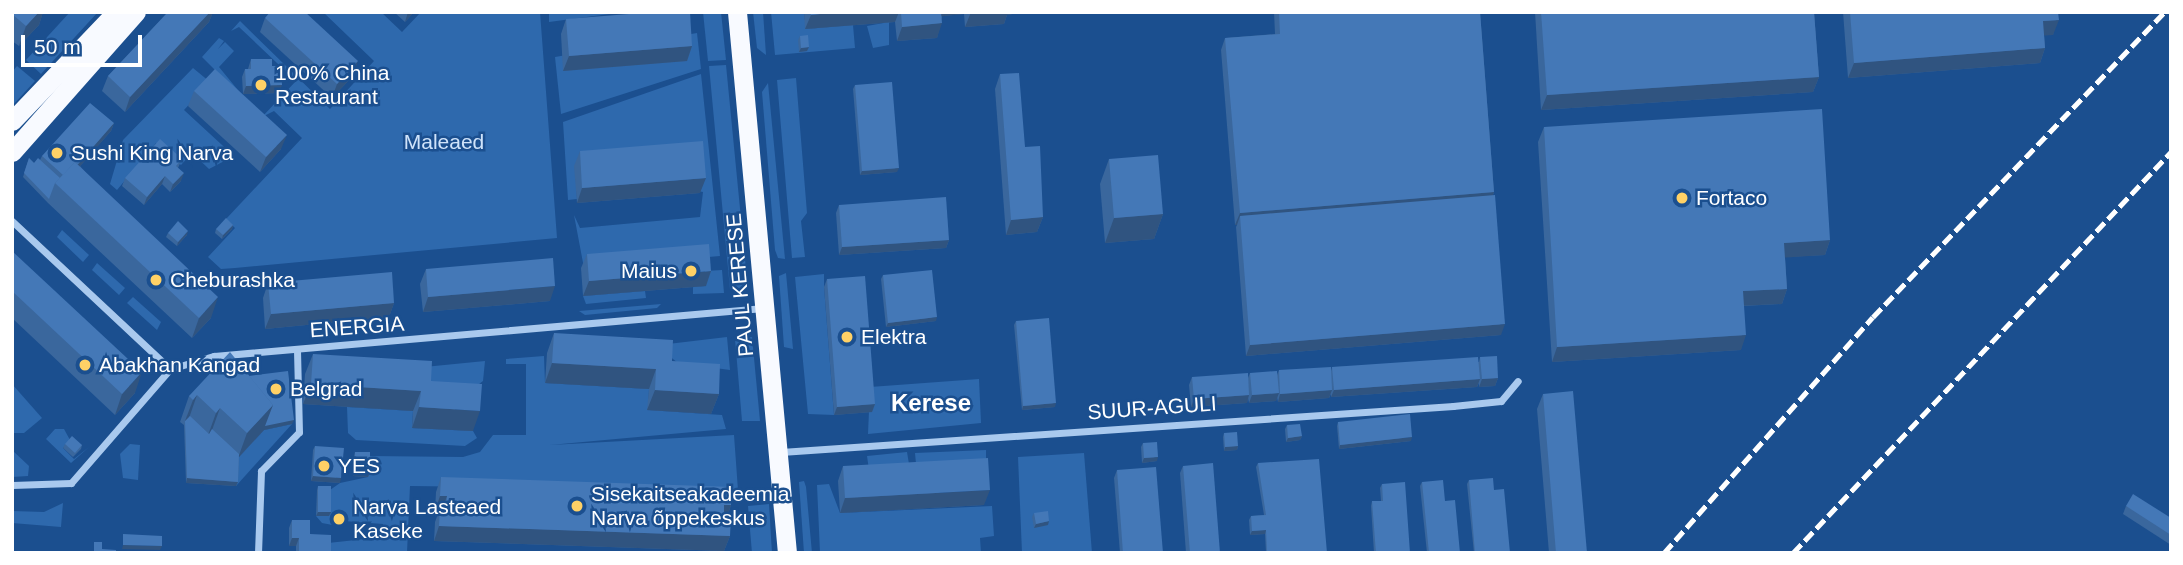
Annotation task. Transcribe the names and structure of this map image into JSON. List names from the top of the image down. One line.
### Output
{"streets":{"highway":["PAUL KERESE"],"street":["ENERGIA","SUUR-AGULI"]},"crossings":[["PAUL KERESE","ENERGIA"],["PAUL KERESE","SUUR-AGULI"]],"districts":["Kerese"],"parks":["Maleaed"],"places":["100% China Restaurant","Sushi King Narva","Fortaco","Maius","Cheburashka","Elektra","Abakhan Kangad","Belgrad","YES","Sisekaitseakadeemia Narva õppekeskus","Narva Lasteaed Kaseke"],"scale_bar":"50 m"}
